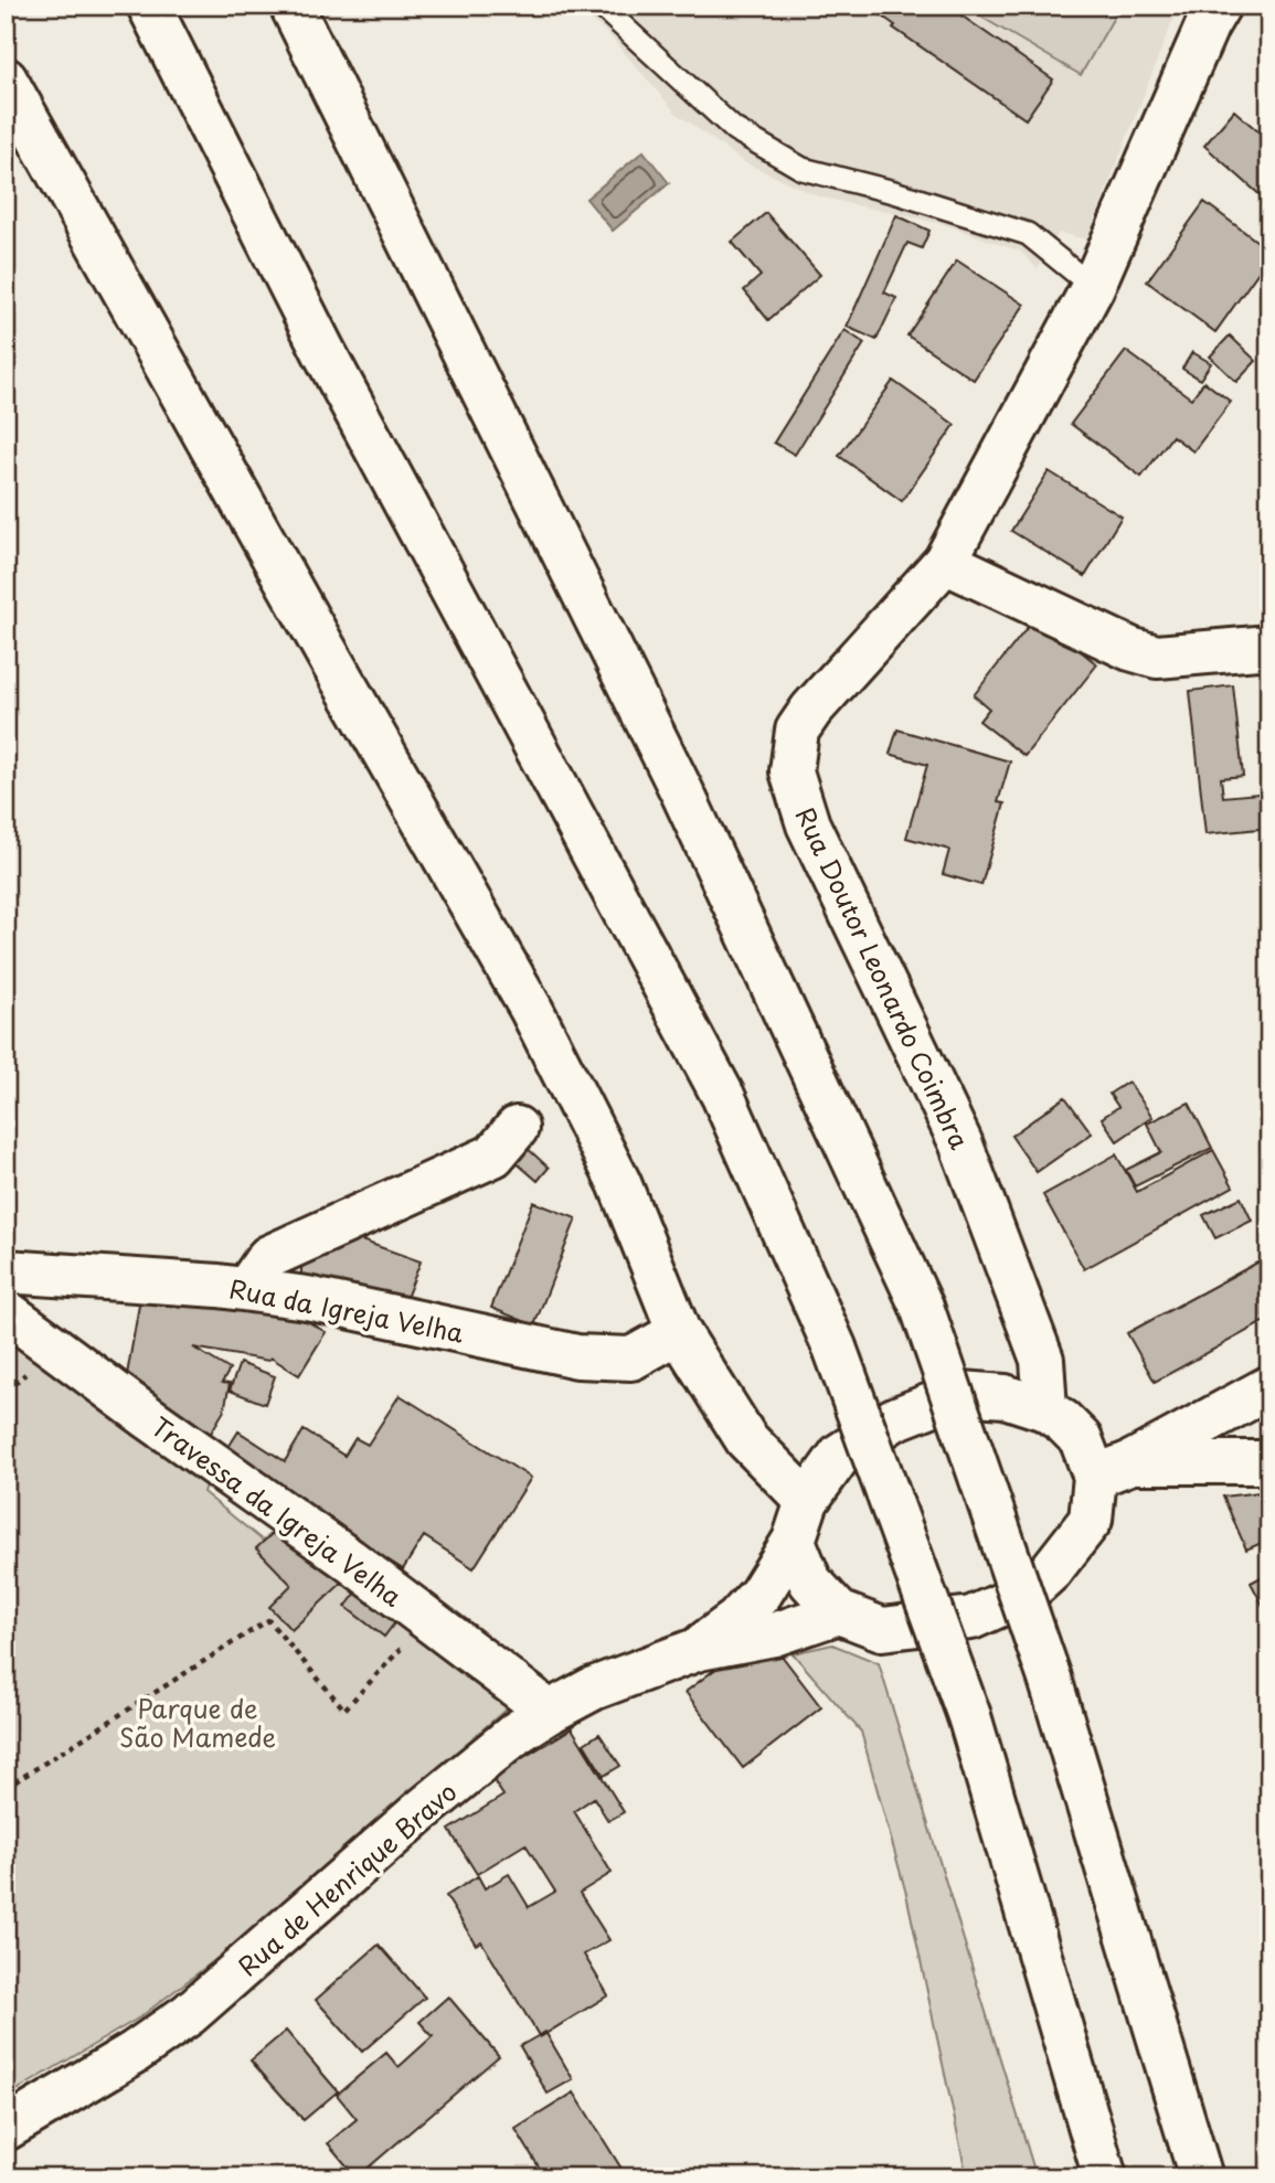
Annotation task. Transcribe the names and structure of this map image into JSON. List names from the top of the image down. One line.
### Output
{"streets":{"main road":["Rua Doutor Leonardo Coimbra","Rua da Igreja Velha","Travessa da Igreja Velha","Rua de Henrique Bravo"]},"crossings":[["Rua Doutor Leonardo Coimbra","Rua de Henrique Bravo"],["Travessa da Igreja Velha","Rua de Henrique Bravo"]],"parks":["Parque de São Mamede"]}
